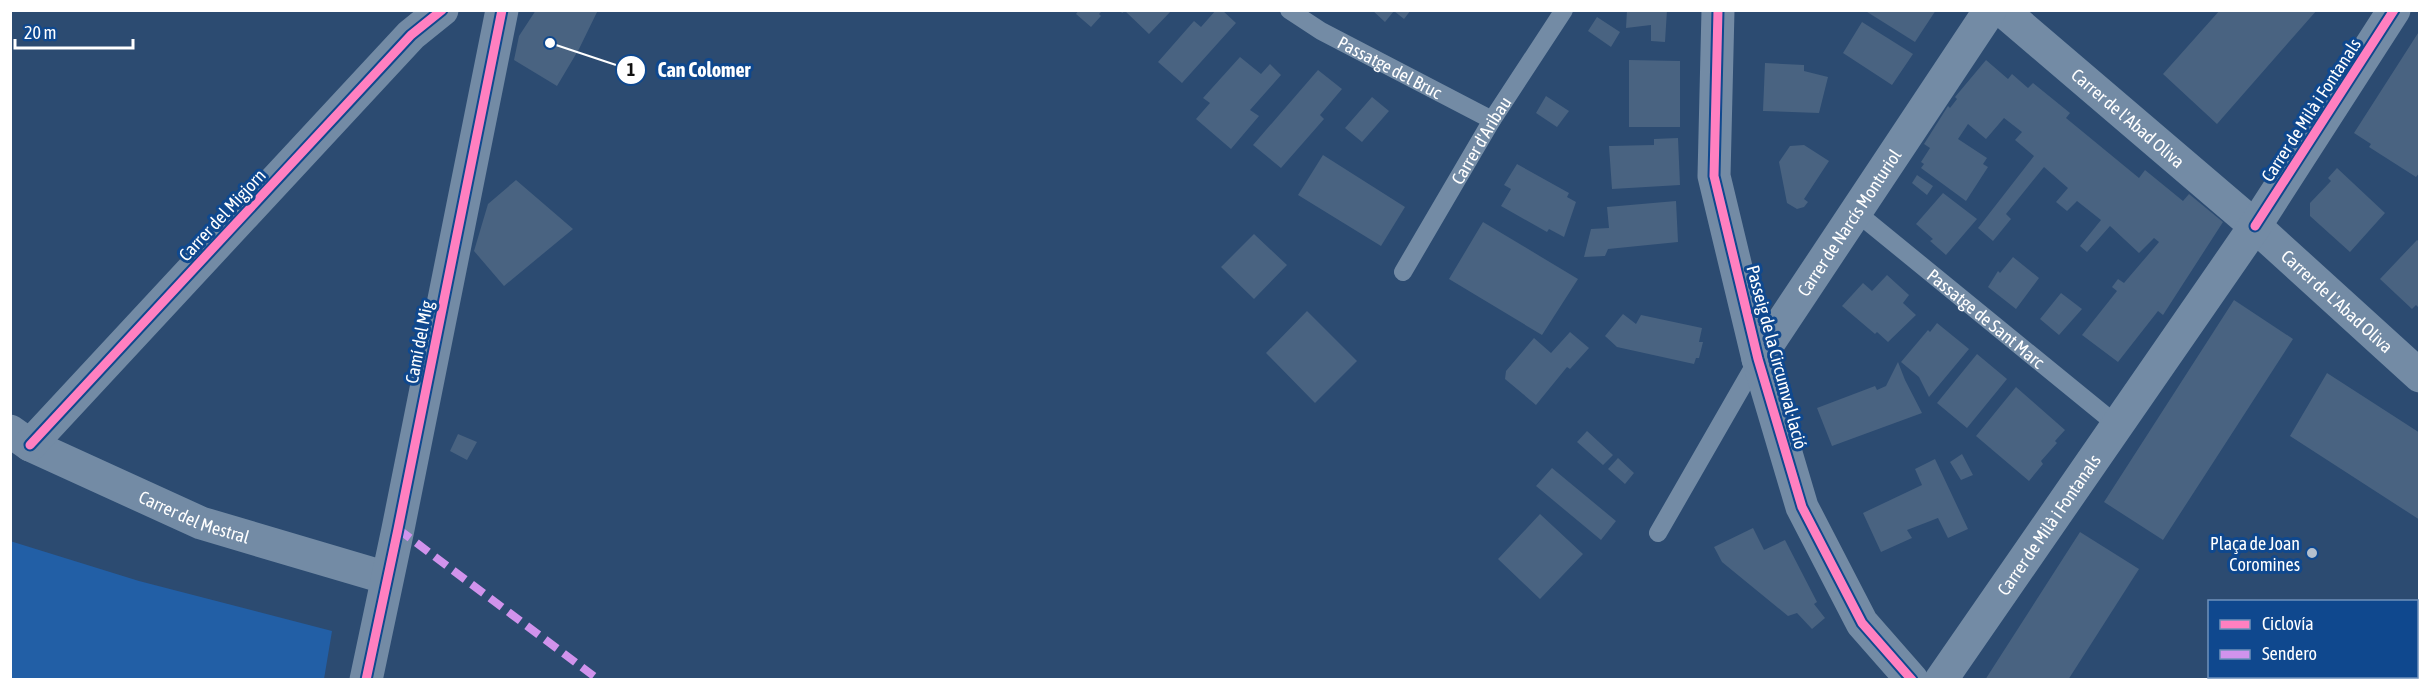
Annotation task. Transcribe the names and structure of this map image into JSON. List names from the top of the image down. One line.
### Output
{"streets":{"street":["Carrer de Milà i Fontanals","Carrer de l'Abad Oliva","Carrer del Migjorn","Carrer de Narcís Monturiol","Carrer de L'Abad Oliva","Camí del Mig","Passeig de la Circumval·lació","Carrer del Mestral"],"lane":["Passatge del Bruc","Carrer d'Aribau","Passatge de Sant Marc"]},"crossings":[["Passatge del Bruc","Carrer d'Aribau"],["Carrer de Milà i Fontanals","Carrer de l'Abad Oliva"],["Carrer de Milà i Fontanals","Carrer de L'Abad Oliva"],["Carrer de Milà i Fontanals","Passatge de Sant Marc"],["Carrer de l'Abad Oliva","Carrer de L'Abad Oliva"],["Carrer del Migjorn","Carrer del Mestral"],["Carrer de Narcís Monturiol","Passatge de Sant Marc"],["Carrer de Narcís Monturiol","Passeig de la Circumval·lació"],["Camí del Mig","Carrer del Mestral"]],"places":["Can Colomer","Plaça de Joan Coromines"],"legend":["Ciclovía","Sendero"],"scale_bar":"20 m"}
